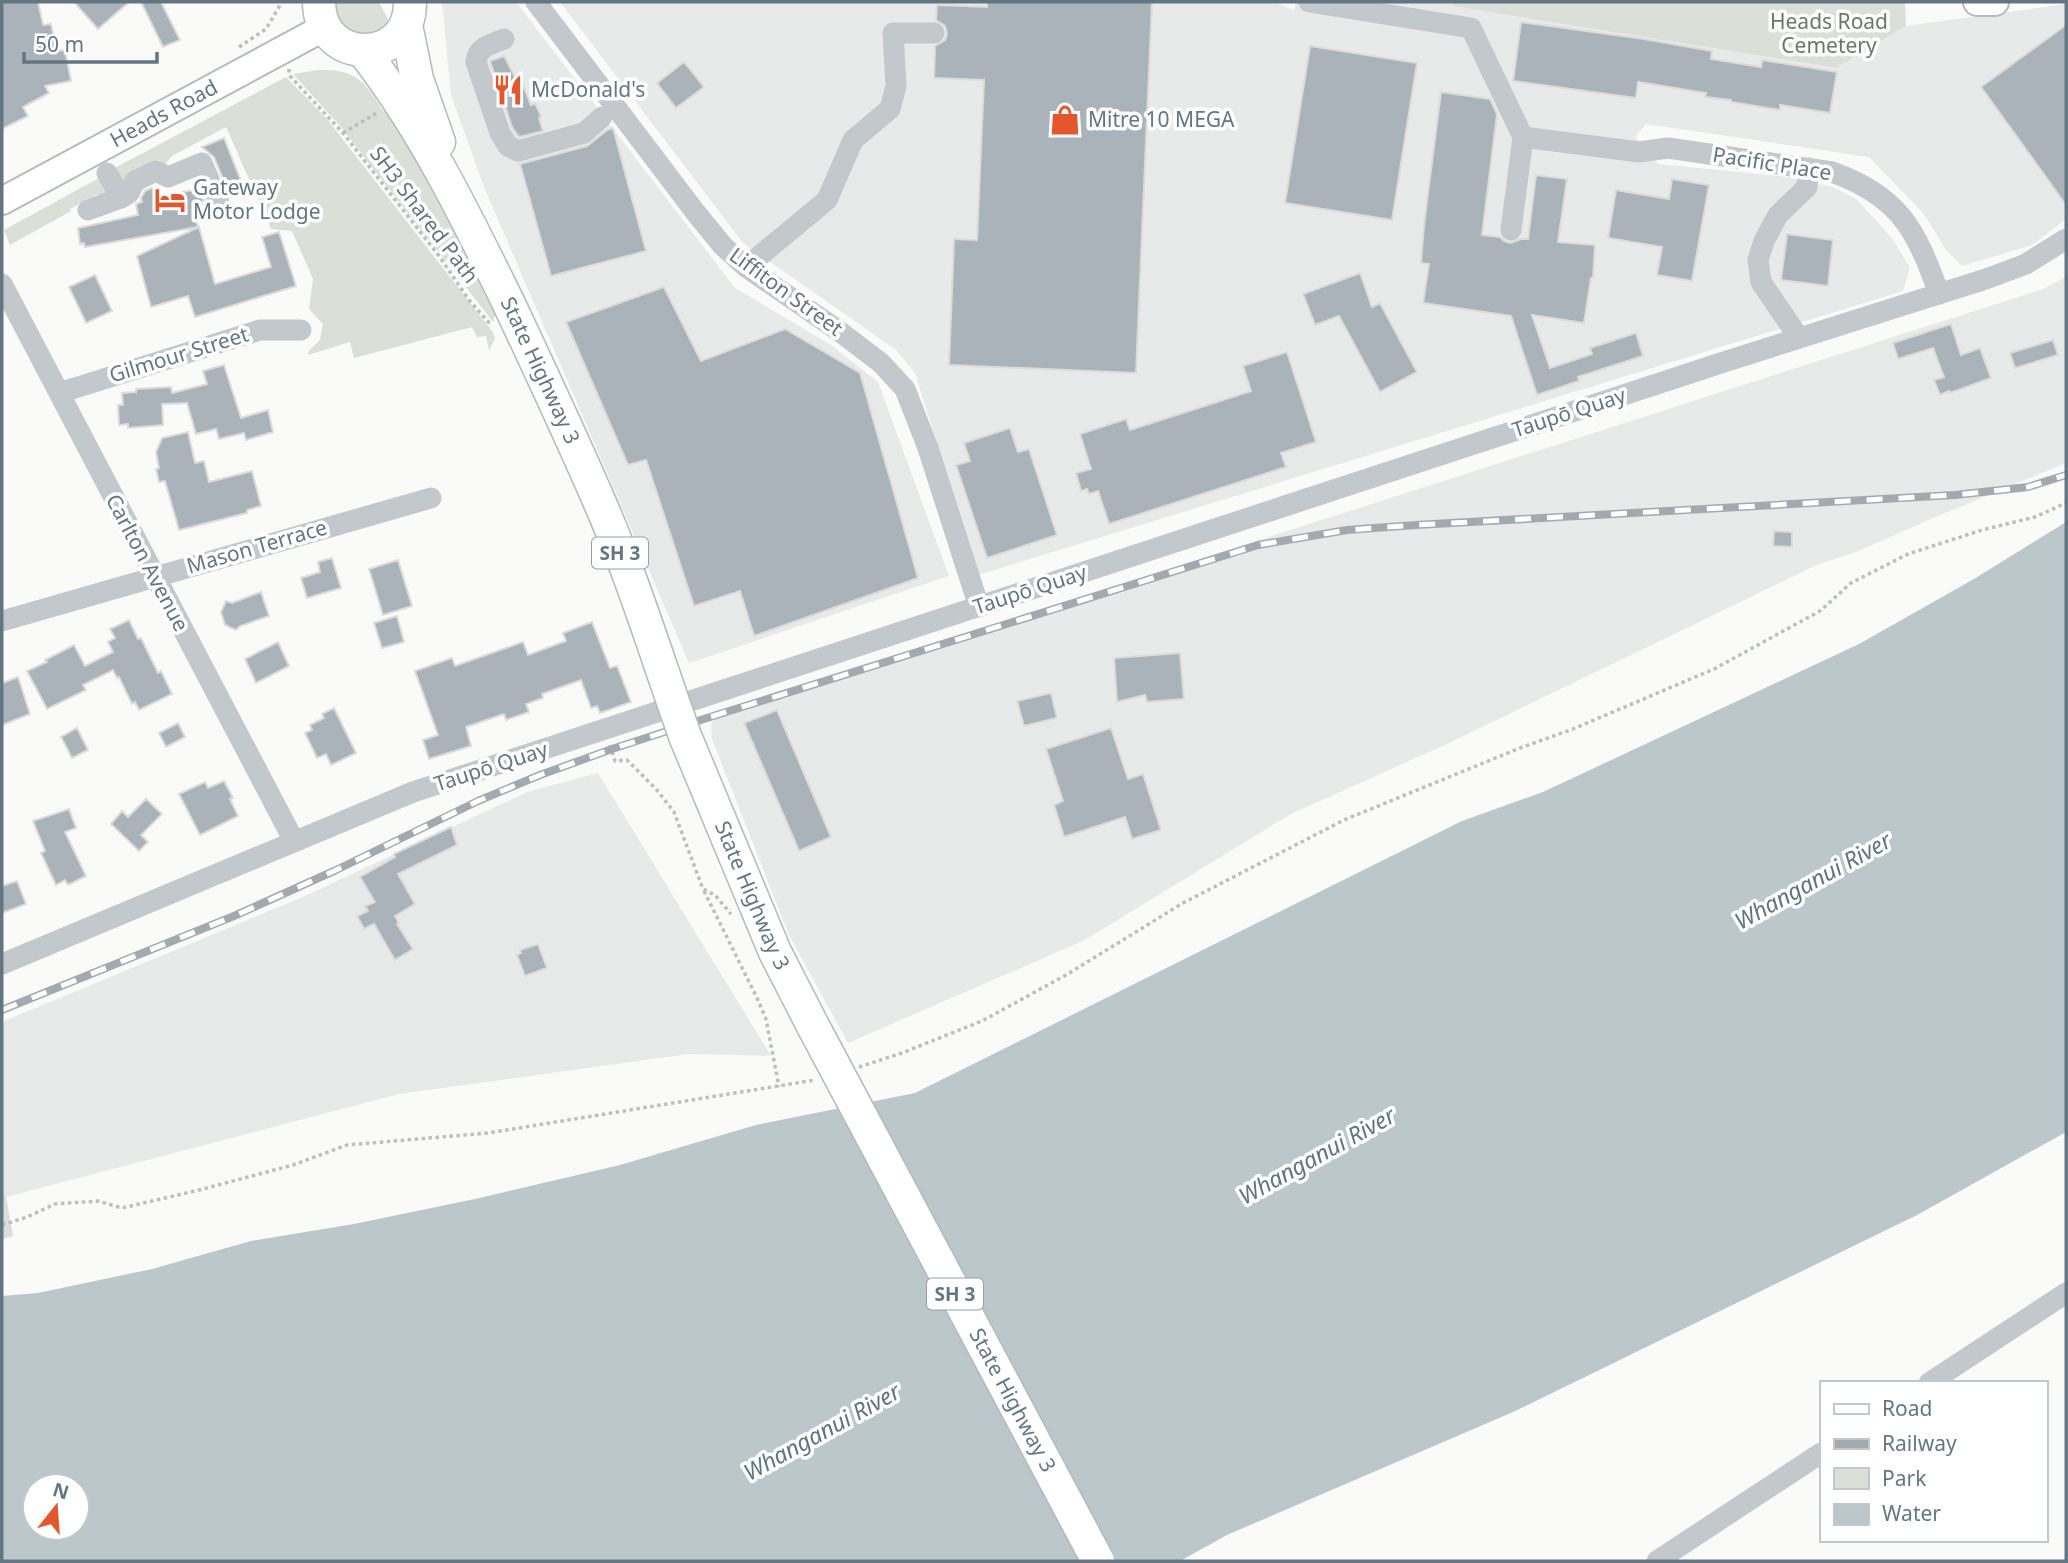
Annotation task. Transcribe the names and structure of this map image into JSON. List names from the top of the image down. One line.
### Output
{"streets":{"highway":["State Highway 3","SH 3"],"main road":["Heads Road"],"street":["Pacific Place","Liffiton Street","Gilmour Street","Taupō Quay","Mason Terrace","Carlton Avenue"],"path":["SH3 Shared Path"]},"crossings":[["Heads Road","SH 3"],["Pacific Place","Taupō Quay"],["Liffiton Street","Taupō Quay"],["Gilmour Street","Carlton Avenue"],["State Highway 3","SH 3"],["Taupō Quay","Carlton Avenue"],["Mason Terrace","Carlton Avenue"]],"water":["Whanganui River"],"parks":["Heads Road Cemetery"],"places":{"restaurant":["McDonald's"],"shop":["Mitre 10 MEGA"],"hotel":["Gateway Motor Lodge"]},"legend":["Road","Railway","Park","Water"],"scale_bar":"50 m","north":"top"}
